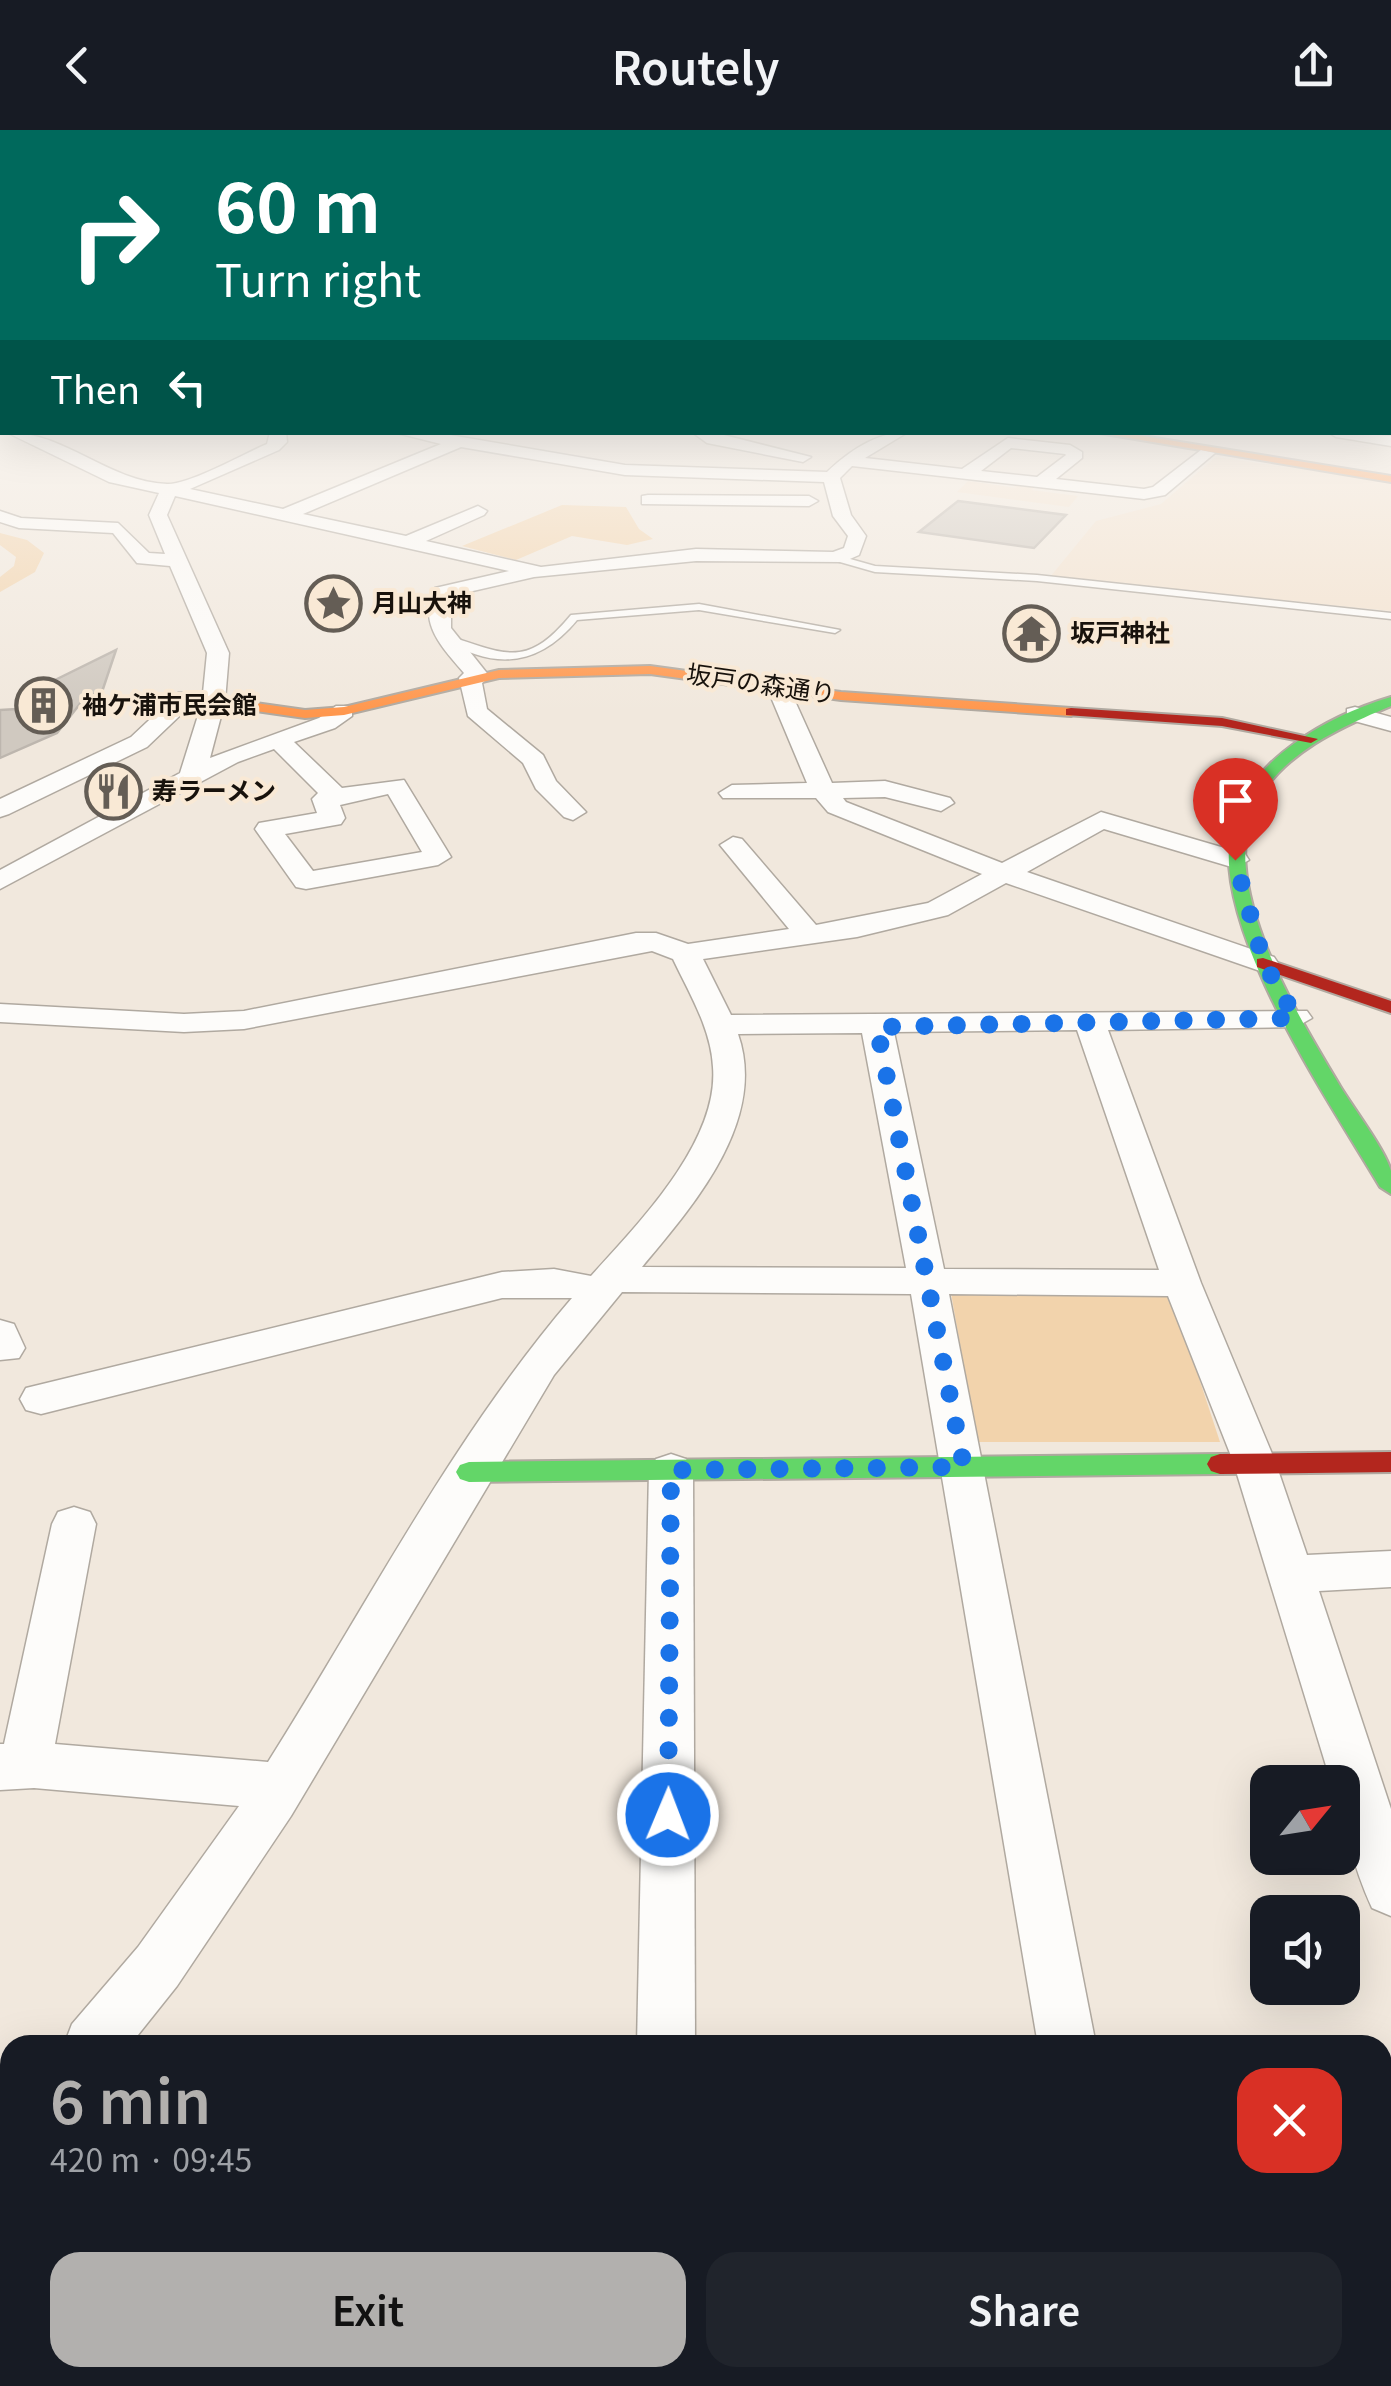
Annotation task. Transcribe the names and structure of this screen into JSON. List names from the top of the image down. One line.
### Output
{"streets":{"street":["坂戸の森通り"]},"places":{"place":["月山大神"],"temple":["坂戸神社"],"building":["袖ケ浦市民会館"],"restaurant":["寿ラーメン"]},"north":"top right","page":{"header":"Routely","turn":["60 m","Turn right"],"then":"Then","heading":["6 min","420 m · 09:45"],"buttons":["Exit","Share"]}}
